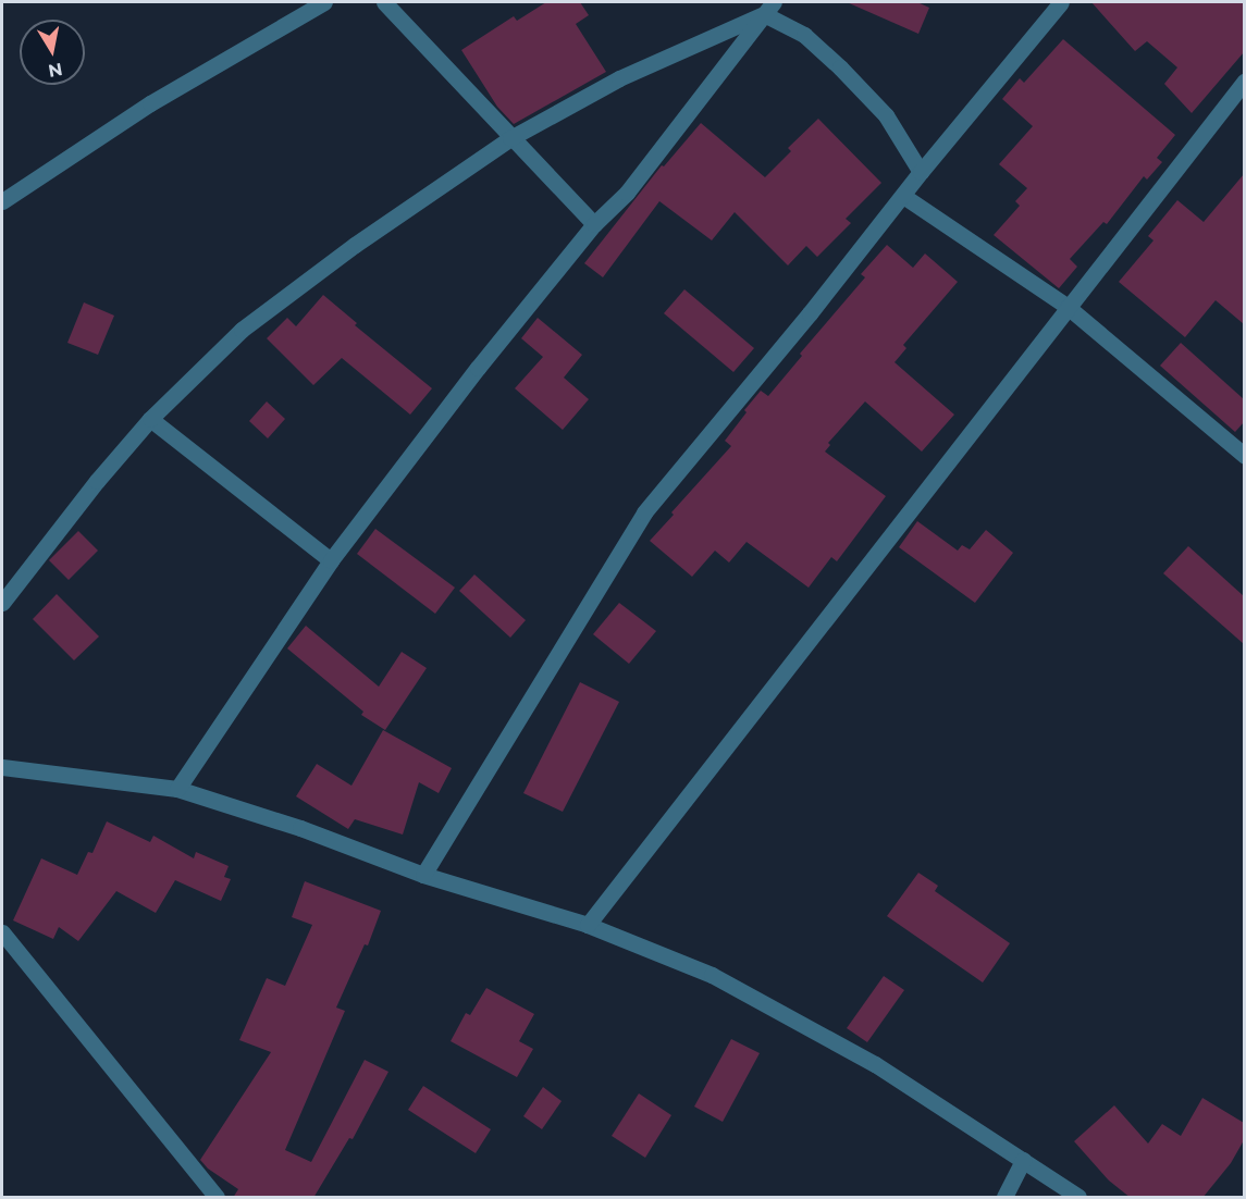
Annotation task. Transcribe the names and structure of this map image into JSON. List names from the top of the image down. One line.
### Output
{"north":"bottom"}
